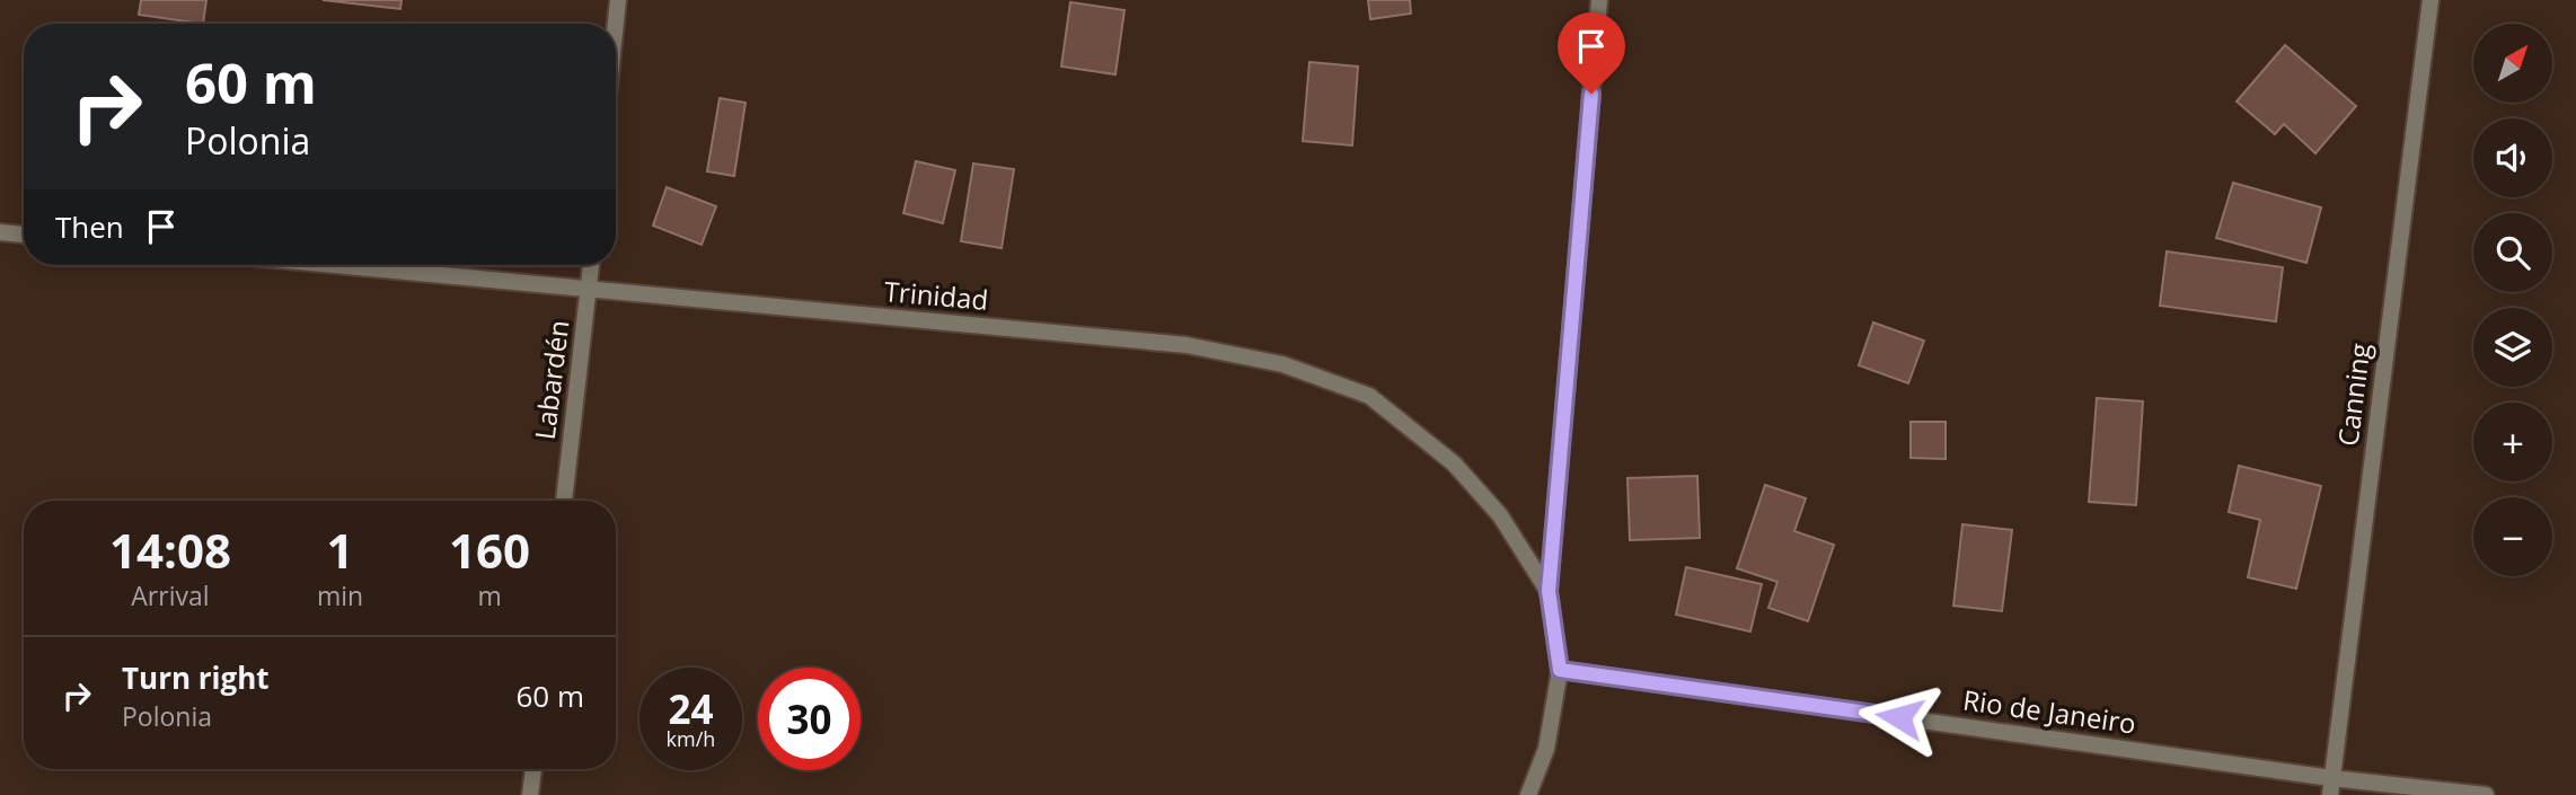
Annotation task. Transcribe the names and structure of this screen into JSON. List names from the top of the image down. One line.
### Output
{"streets":{"street":["Trinidad","Labardén","Canning","Rio de Janeiro"]},"crossings":[["Trinidad","Labardén"],["Canning","Rio de Janeiro"]],"north":"top right","page":{"map_buttons":["+","−"],"turn":["60 m","Polonia"],"then":"Then","eta":["14:08","Arrival","1","min","160","m"],"list":[{"name":"Turn right","note":"Polonia","value":"60 m"}],"speed":"24 km/h","limit":"30"}}
